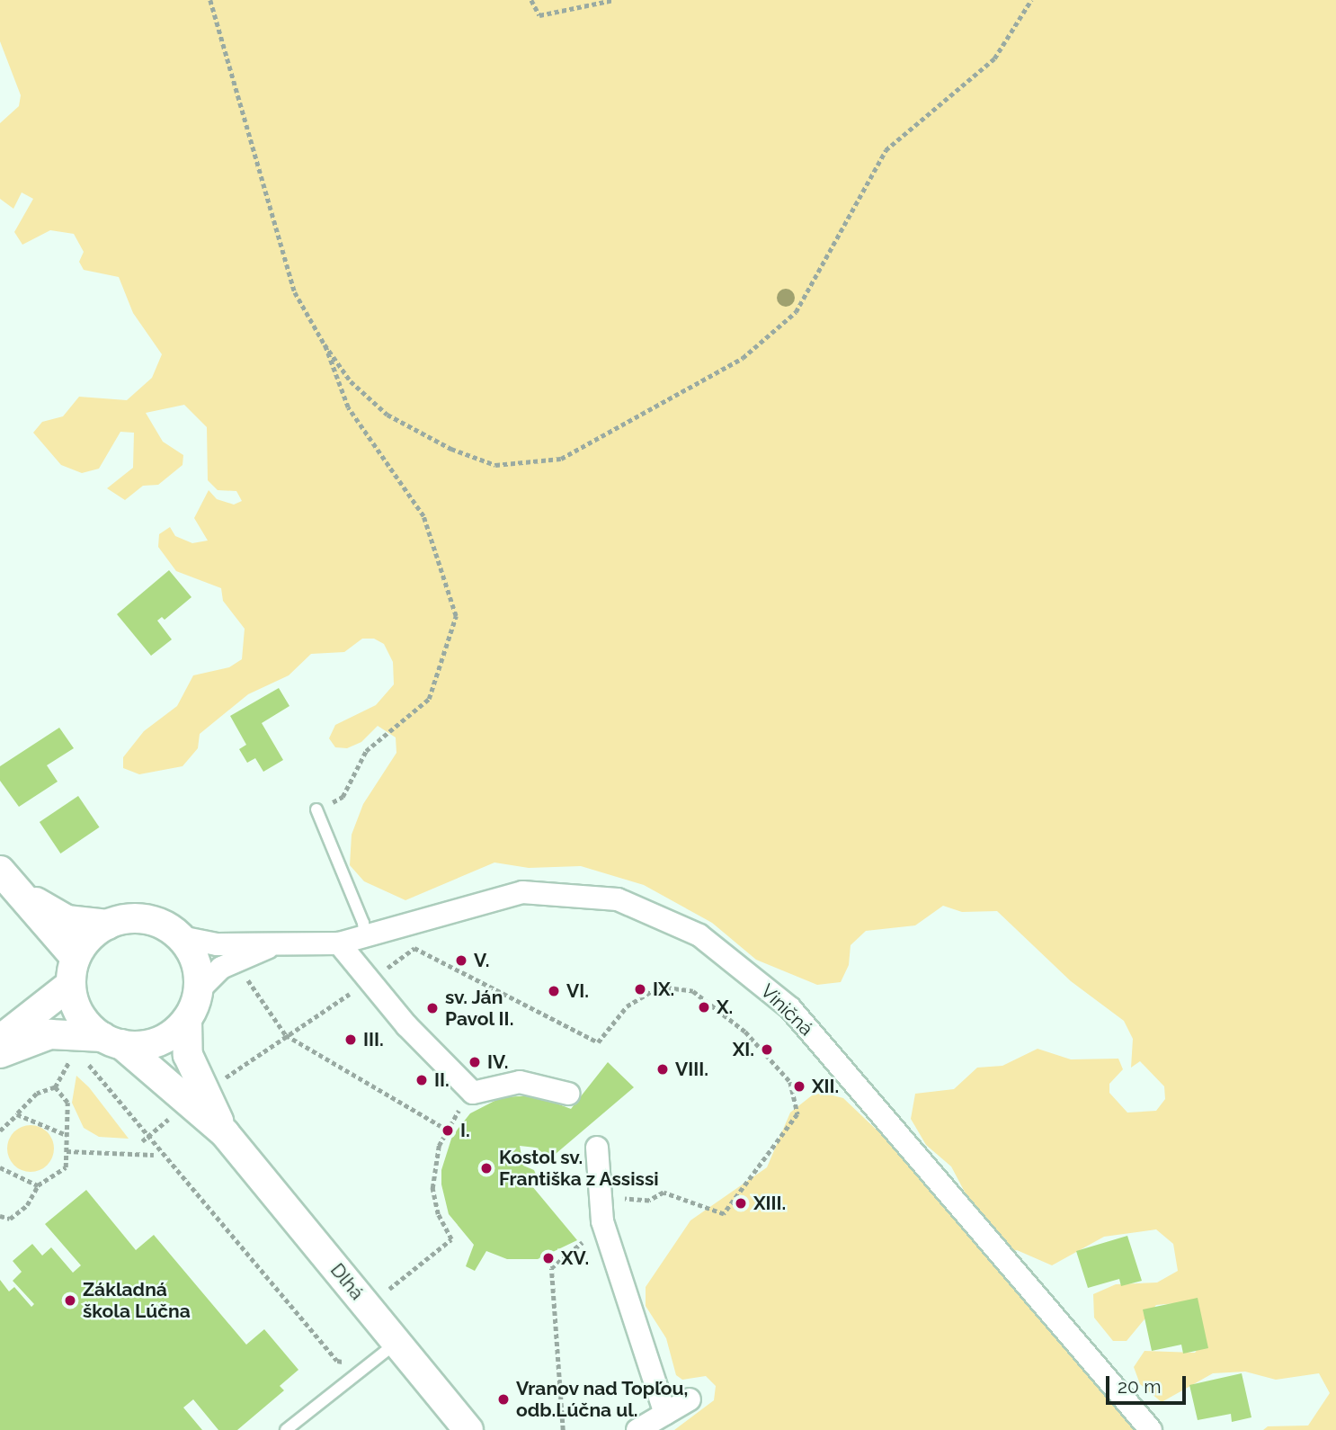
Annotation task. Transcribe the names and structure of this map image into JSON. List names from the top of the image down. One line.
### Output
{"streets":{"street":["Viničná","Dlhá"]},"places":["V.","IX.","VI.","X.","sv. Ján Pavol II.","III.","XI.","IV.","VIII.","II.","XII.","I.","Kostol sv. Františka z Assissi","XIII.","XV.","Základná škola Lúčna","Vranov nad Topľou, odb.Lúčna ul."],"scale_bar":"20 m"}
